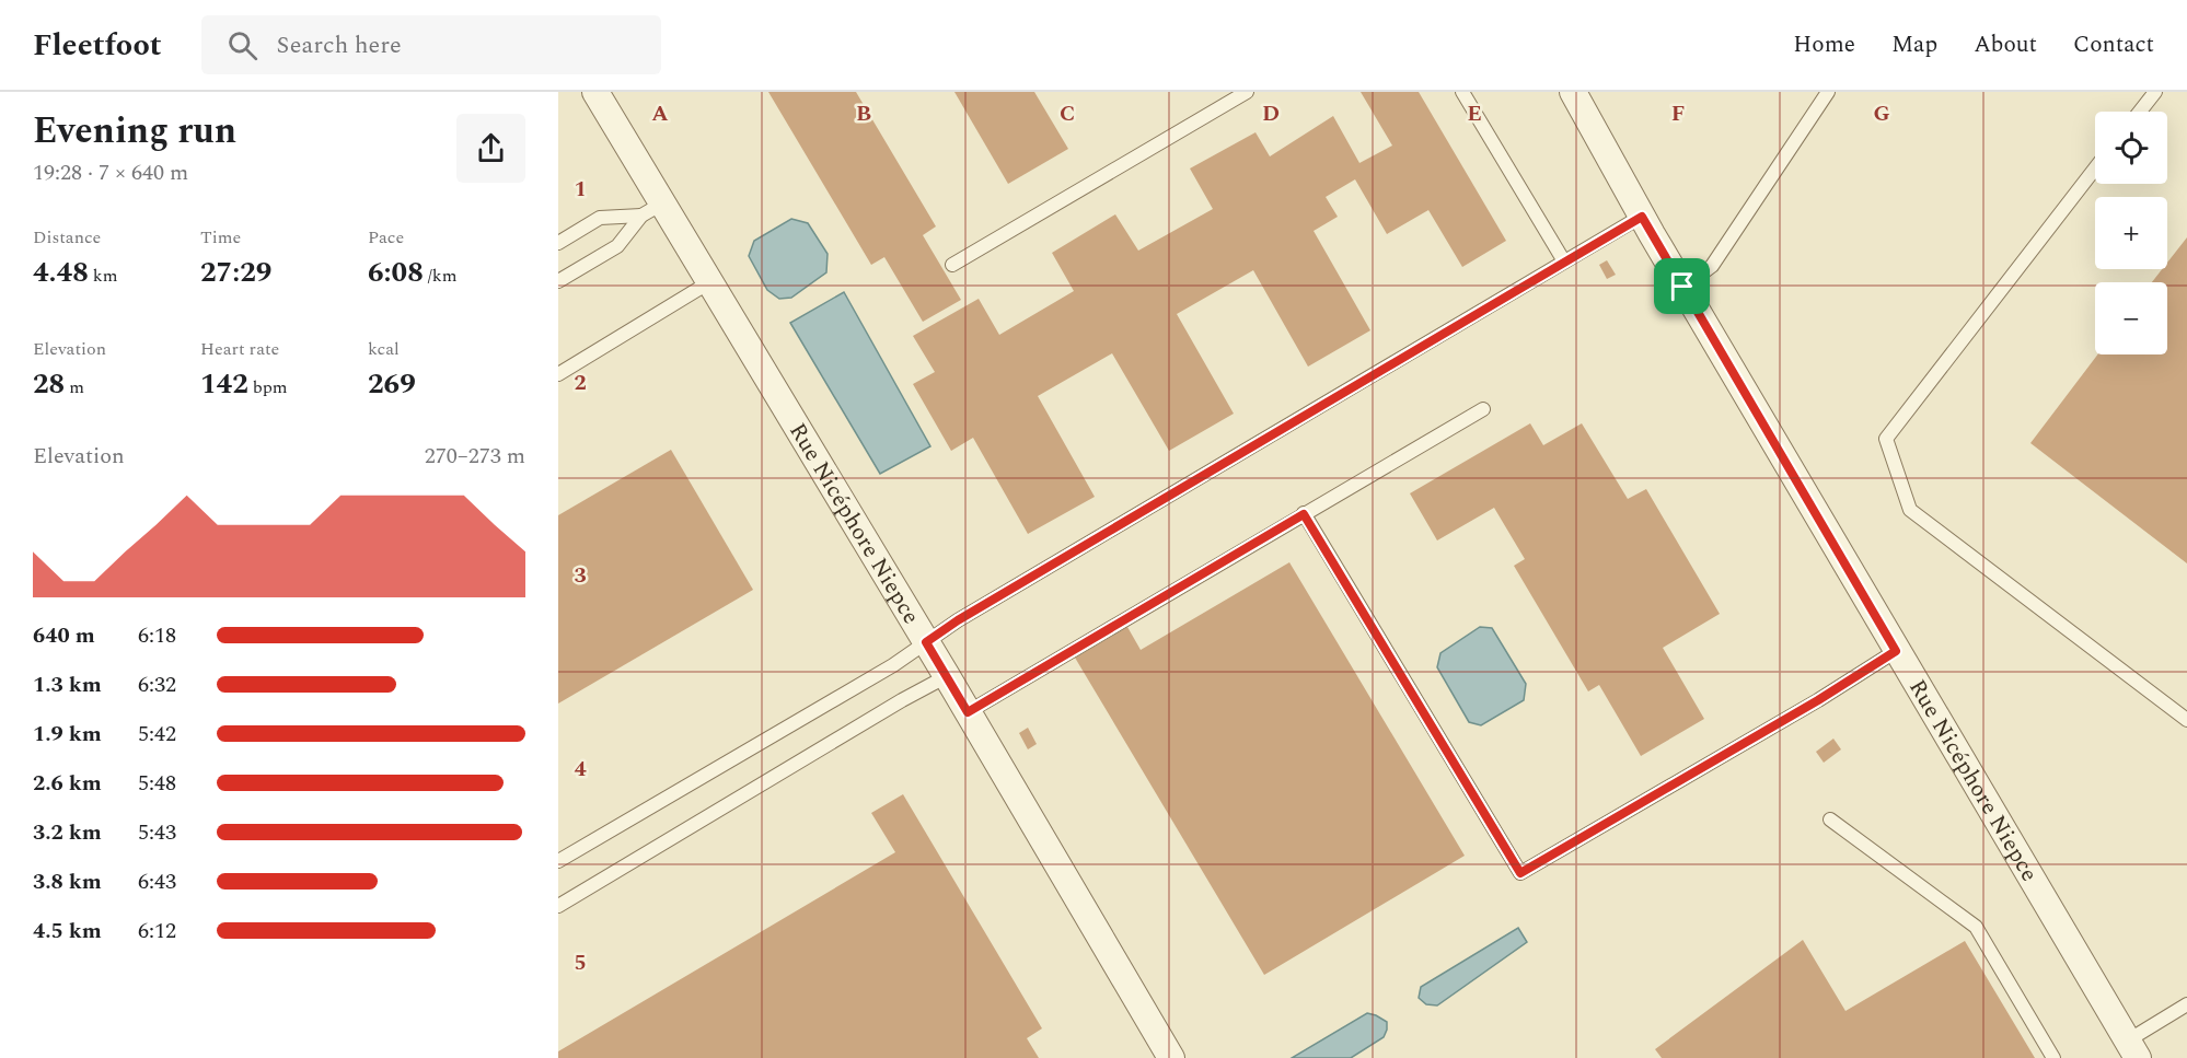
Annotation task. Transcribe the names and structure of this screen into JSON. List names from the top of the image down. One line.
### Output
{"streets":{"street":["Rue Nicéphore Niepce"]},"page":{"header":"Fleetfoot","search":"Search here","nav":["Home","Map","About","Contact"],"heading":["Evening run","19:28 · 7 × 640 m"],"map_buttons":["+","−"],"stats":[["Distance","4.48 km"],["Time","27:29"],["Pace","6:08 /km"],["Elevation","28 m"],["Heart rate","142 bpm"],["kcal","269"]],"chart":["Elevation","270–273 m"],"list":[{"name":"640 m","note":"6:18"},{"name":"1.3 km","note":"6:32"},{"name":"1.9 km","note":"5:42"},{"name":"2.6 km","note":"5:48"},{"name":"3.2 km","note":"5:43"},{"name":"3.8 km","note":"6:43"},{"name":"4.5 km","note":"6:12"}]},"grid":{"columns":["A","B","C","D","E","F","G"],"rows":["1","2","3","4","5"]}}
